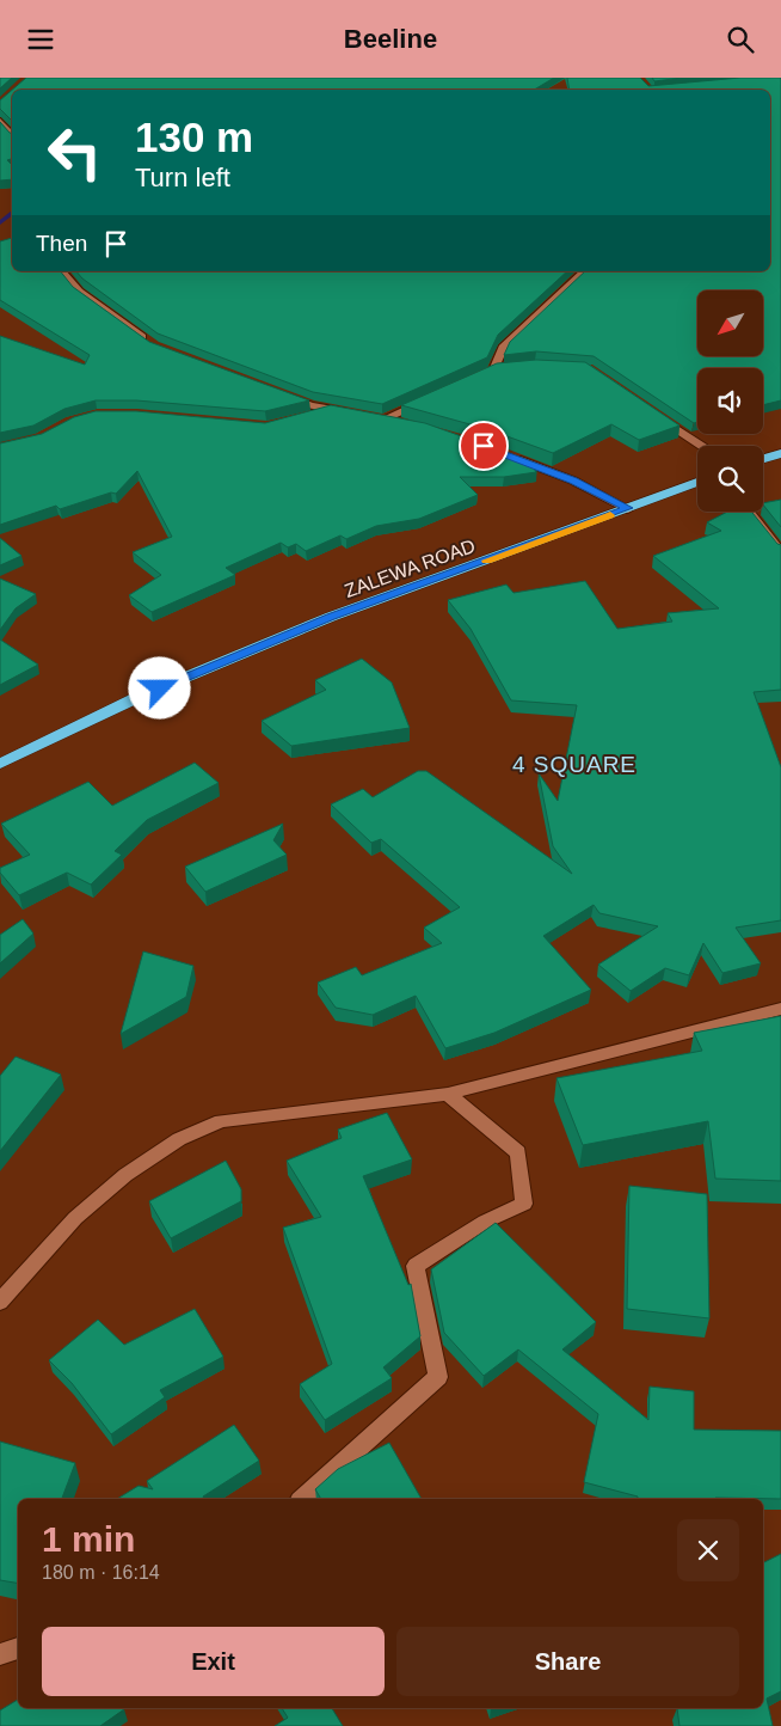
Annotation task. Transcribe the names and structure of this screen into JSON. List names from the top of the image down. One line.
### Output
{"streets":{"highway":["ZALEWA ROAD"]},"districts":["4 SQUARE"],"north":"bottom left","page":{"header":"Beeline","turn":["130 m","Turn left"],"then":"Then","heading":["1 min","180 m · 16:14"],"buttons":["Exit","Share"]}}
